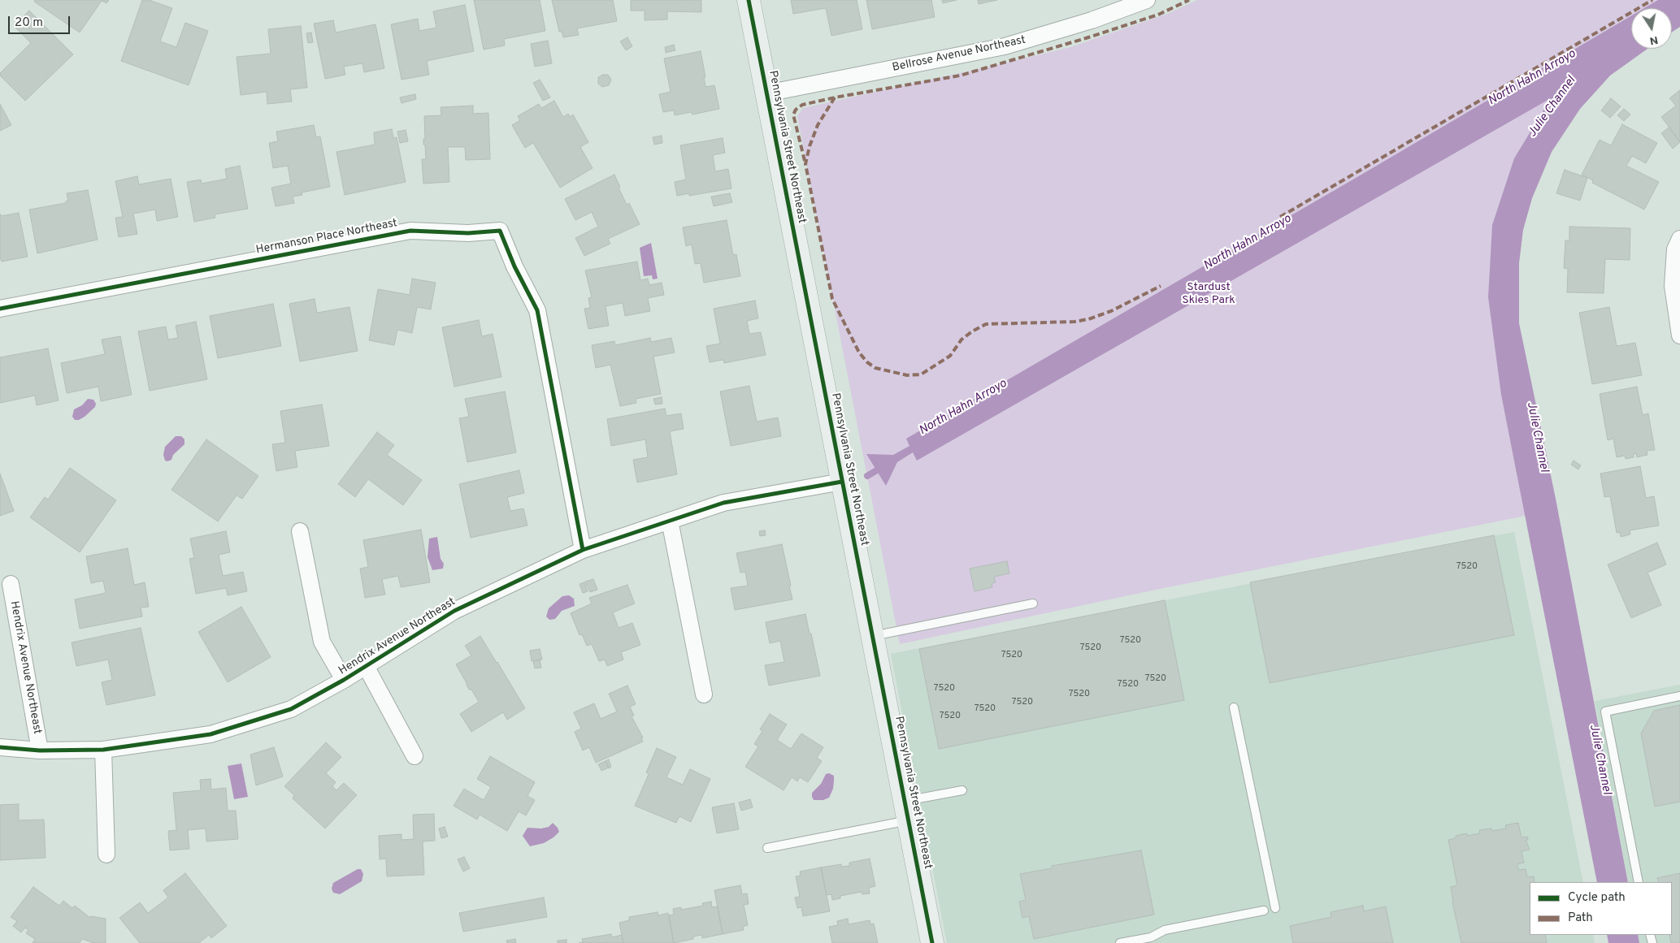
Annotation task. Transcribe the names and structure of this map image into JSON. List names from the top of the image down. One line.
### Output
{"streets":{"street":["Bellrose Avenue Northeast","Pennsylvania Street Northeast","Hermanson Place Northeast","Hendrix Avenue Northeast"]},"crossings":[["Bellrose Avenue Northeast","Pennsylvania Street Northeast"],["Pennsylvania Street Northeast","Hendrix Avenue Northeast"],["Hermanson Place Northeast","Hendrix Avenue Northeast"]],"water":["North Hahn Arroyo","Julie Channel"],"parks":["Stardust Skies Park"],"house_numbers":["7520","7520","7520","7520","7520","7520","7520","7520","7520","7520","7520"],"legend":["Cycle path","Path"],"scale_bar":"20 m","north":"bottom"}
